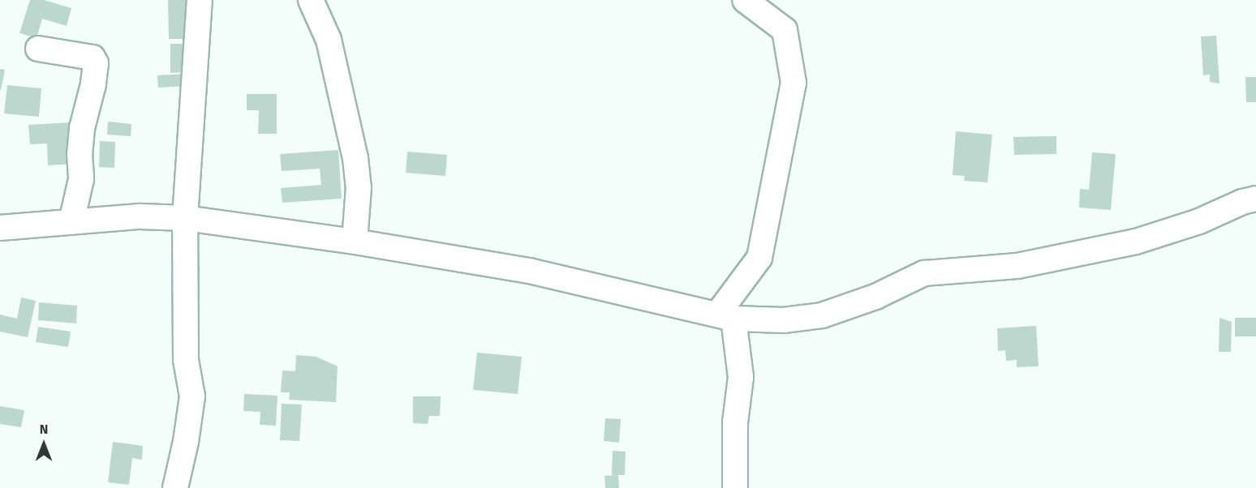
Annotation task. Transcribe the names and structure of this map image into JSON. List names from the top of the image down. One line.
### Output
{"north":"top"}
